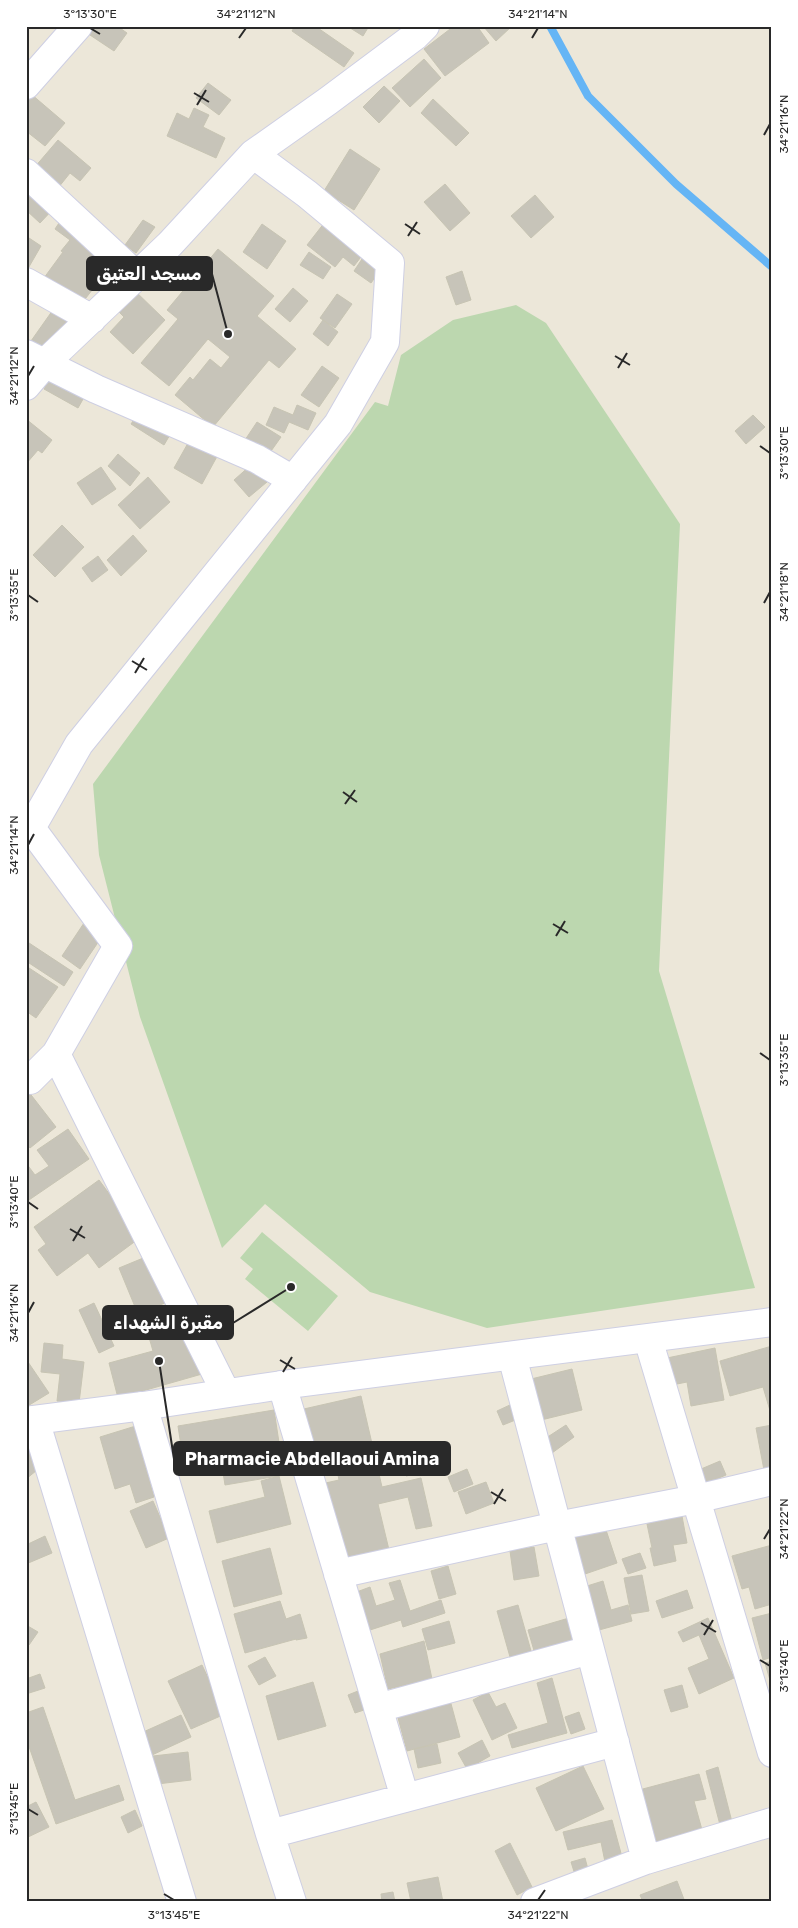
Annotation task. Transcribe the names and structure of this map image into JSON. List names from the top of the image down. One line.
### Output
{"places":["مسجد العتيق","مقبرة الشهداء","Pharmacie Abdellaoui Amina"],"coordinates":["3°13'30\"E","34°21'12\"N","34°21'14\"N","34°21'16\"N","34°21'18\"N","3°13'35\"E","3°13'40\"E","34°21'22\"N","3°13'45\"E"]}
